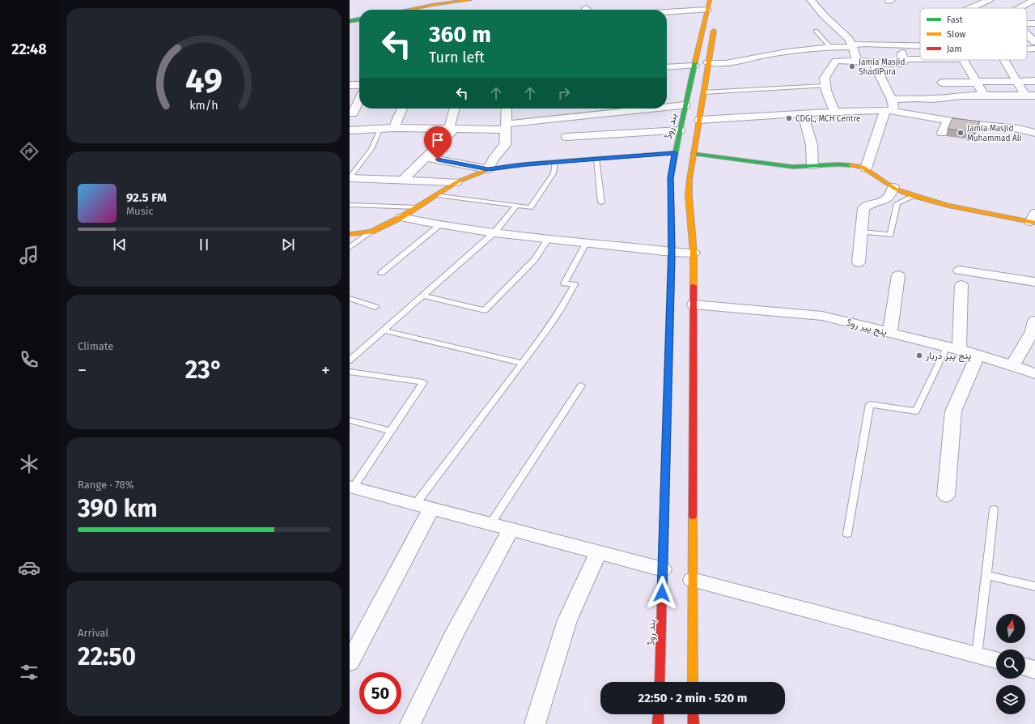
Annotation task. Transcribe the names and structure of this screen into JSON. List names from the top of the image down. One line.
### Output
{"streets":{"main road":["بند روڈ"],"street":["پنج پیر روڈ"]},"places":["Jamia Masjid ShadiPura","CDGL, MCH Centre","Jamia Masjid Muhammad Ali","پنج پیر دربار"],"legend":["Fast","Slow","Jam"],"north":"top","page":{"tabs":"22:48","turn":["360 m","Turn left"],"song":["92.5 FM","Music"],"tile":["Climate",["Range · 78%","390 km"],["Arrival","22:50"]],"heat":["−","23°","+"],"limit":"50","trip":"22:50 · 2 min · 520 m","gauge":["49","km/h"]}}
